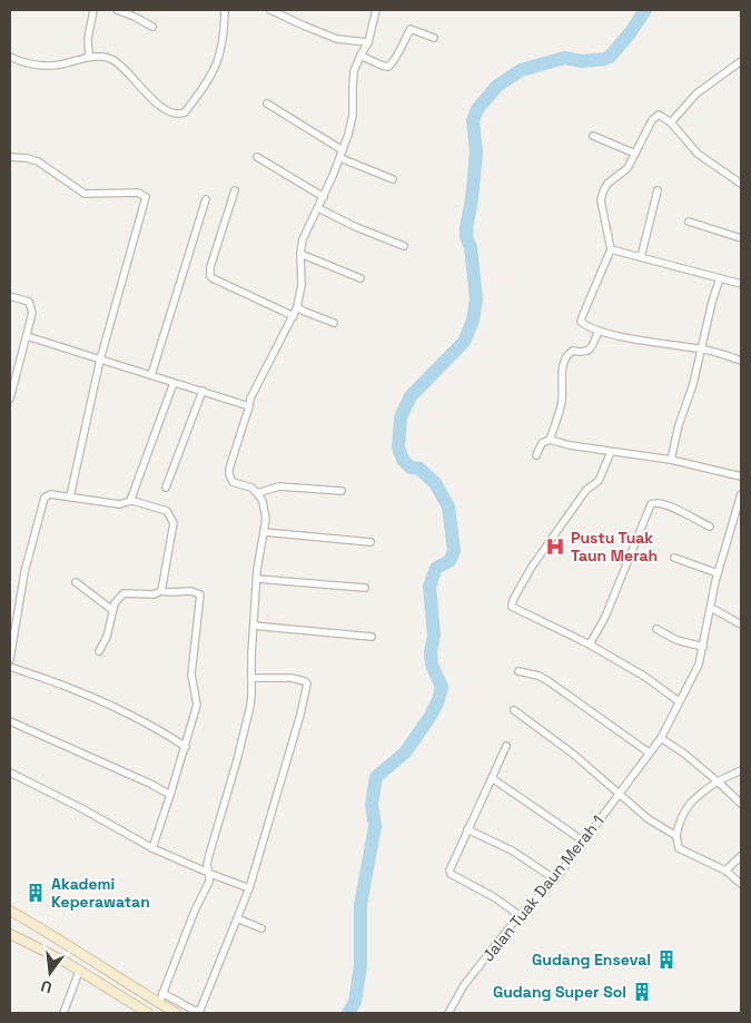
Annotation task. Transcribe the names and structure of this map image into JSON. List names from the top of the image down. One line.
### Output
{"streets":{"street":["Jalan Tuak Daun Merah 1"]},"places":{"hospital":["Pustu Tuak Taun Merah"],"building":["Akademi Keperawatan","Gudang Enseval","Gudang Super Sol"]},"north":"bottom"}
